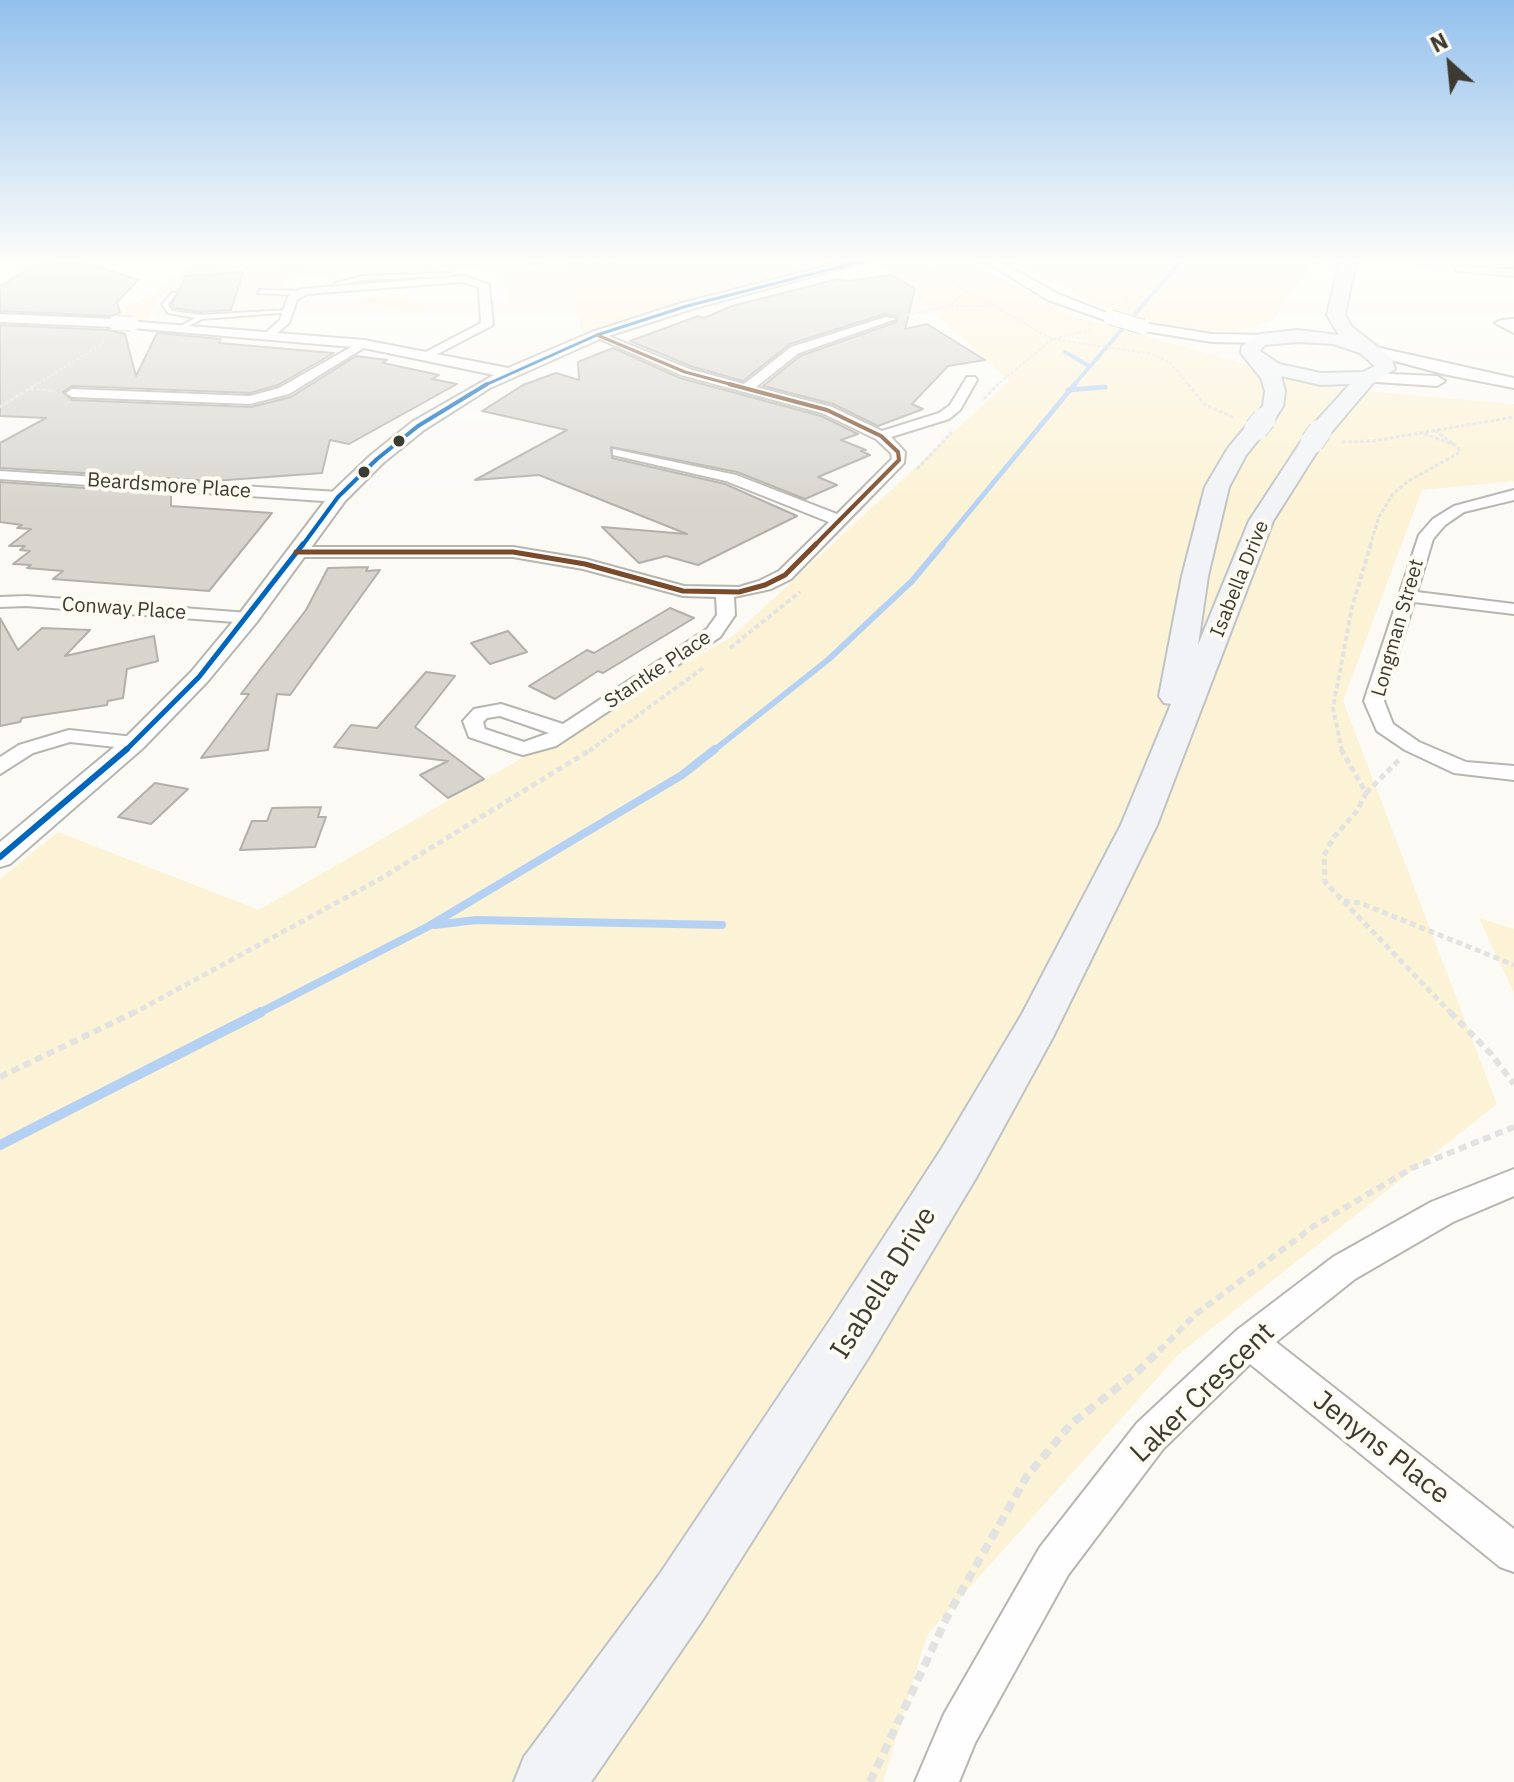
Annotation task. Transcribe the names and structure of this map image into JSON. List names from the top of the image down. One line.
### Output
{"streets":{"main road":["Isabella Drive"],"street":["Beardsmore Place","Conway Place","Longman Street","Stantke Place","Laker Crescent","Jenyns Place"]},"crossings":[["Laker Crescent","Jenyns Place"]],"north":"top left"}
